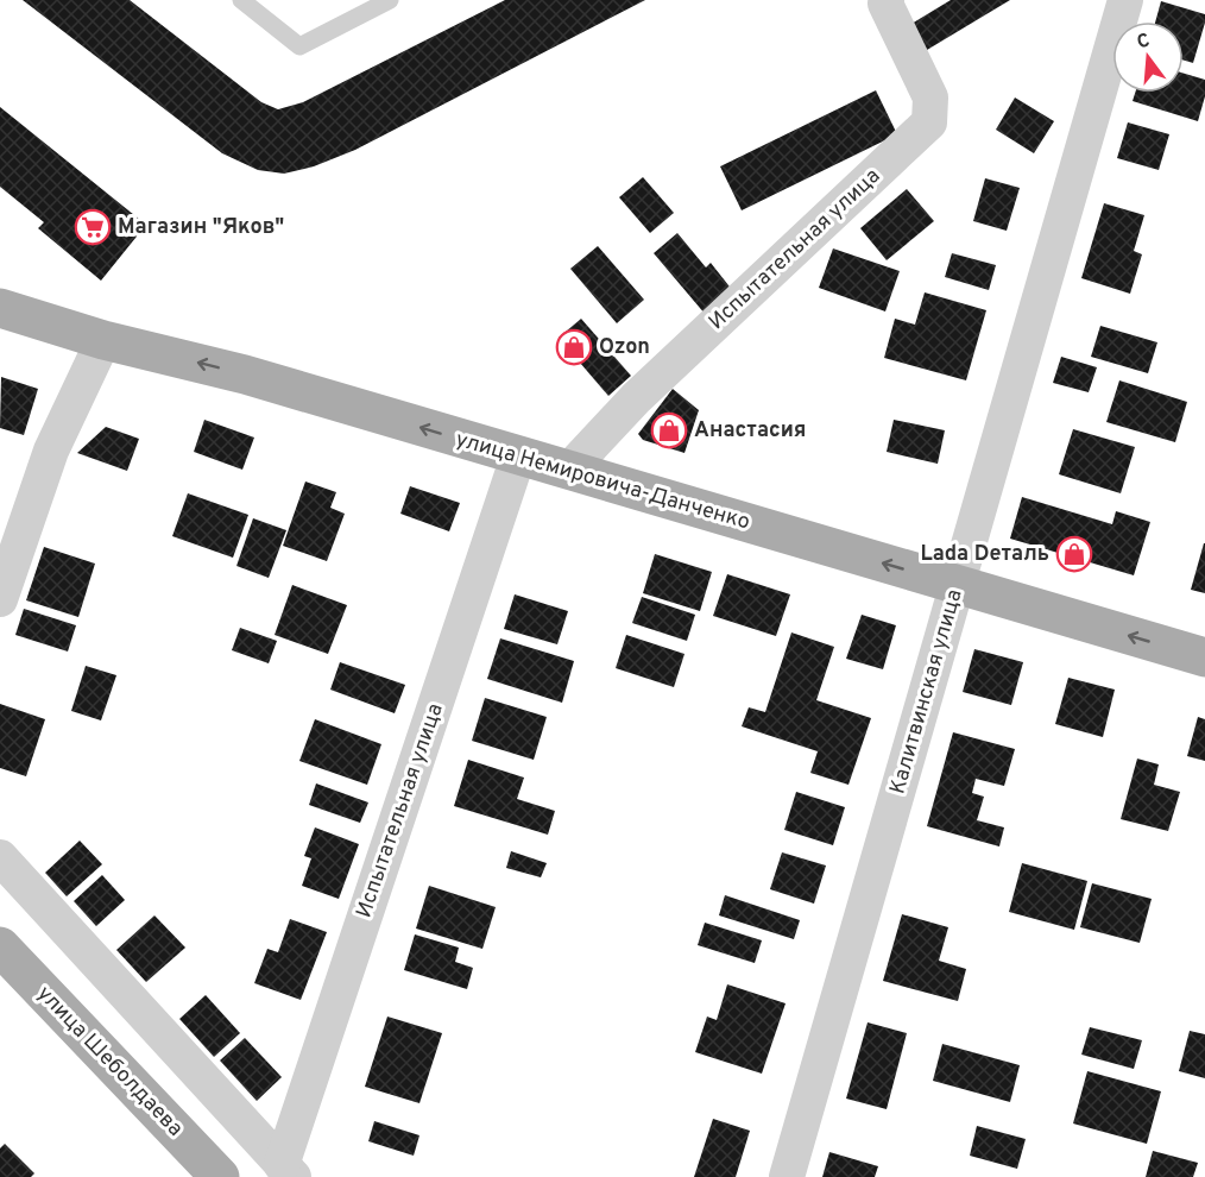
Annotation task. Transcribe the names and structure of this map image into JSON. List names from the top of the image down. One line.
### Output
{"streets":{"main road":["улица Немировича-Данченко","улица Шеболдаева"],"street":["Испытательная улица","Калитвинская улица"]},"crossings":[["Испытательная улица","улица Немировича-Данченко"],["улица Немировича-Данченко","Калитвинская улица"]],"one_way":["улица Немировича-Данченко"],"places":{"supermarket":["Магазин \"Яков\""],"shop":["Ozon","Анастасия","Lada Dеталь"]},"north":"top"}
